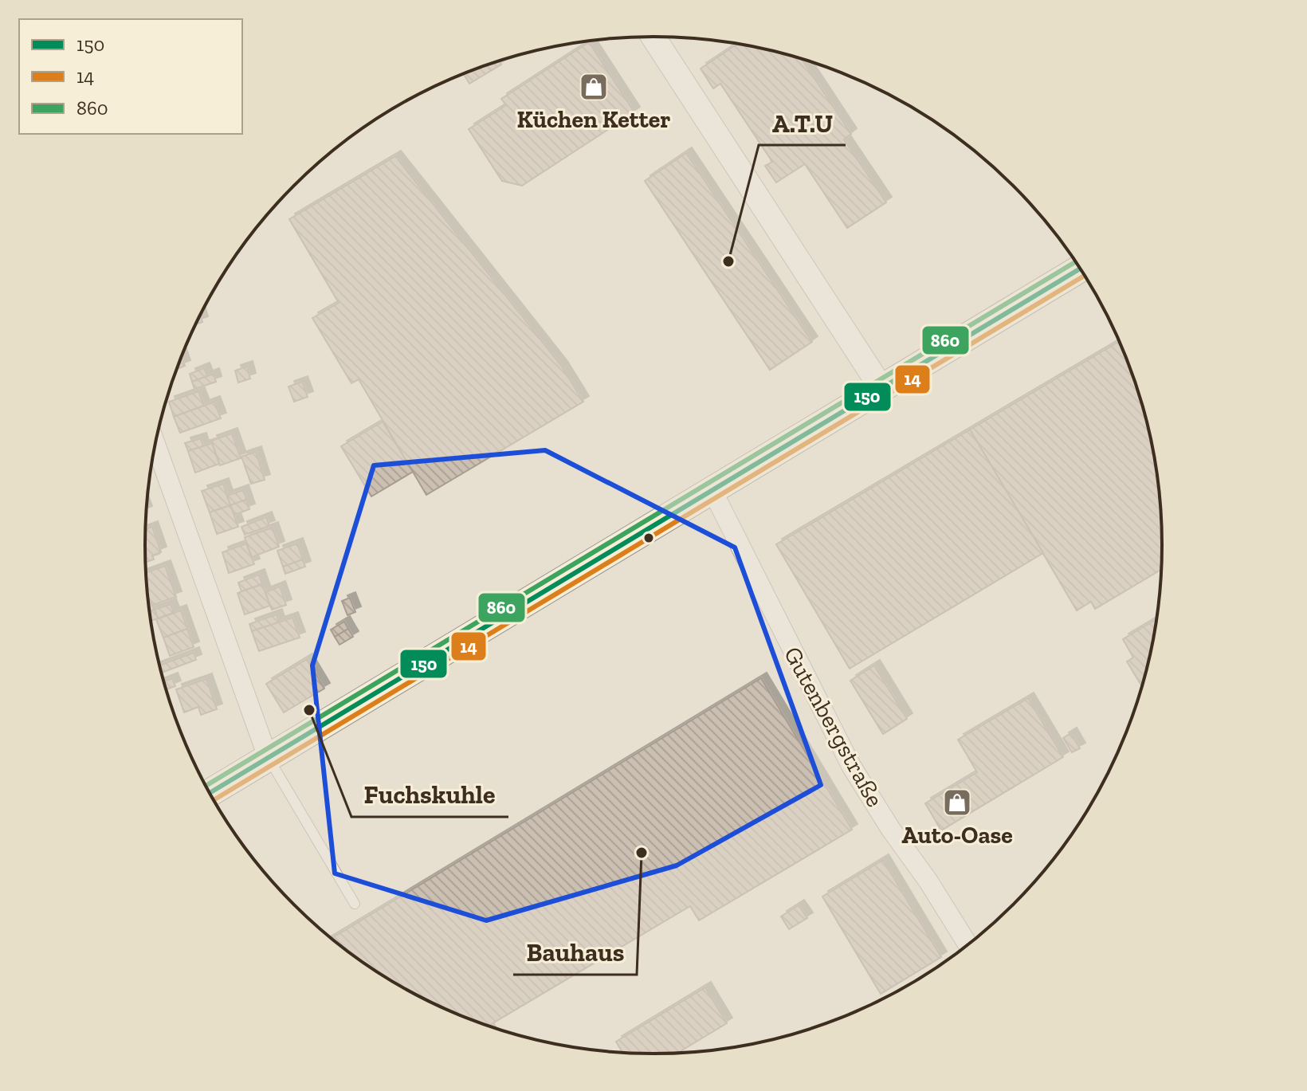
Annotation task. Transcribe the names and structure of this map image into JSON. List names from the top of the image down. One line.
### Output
{"streets":{"street":["Gutenbergstraße"]},"places":{"shop":["Küchen Ketter","Auto-Oase"],"other":["A.T.U","Fuchskuhle","Bauhaus"]},"lines":["transit line 860","transit line 150","transit line 14"],"legend":["150","14","860"]}
